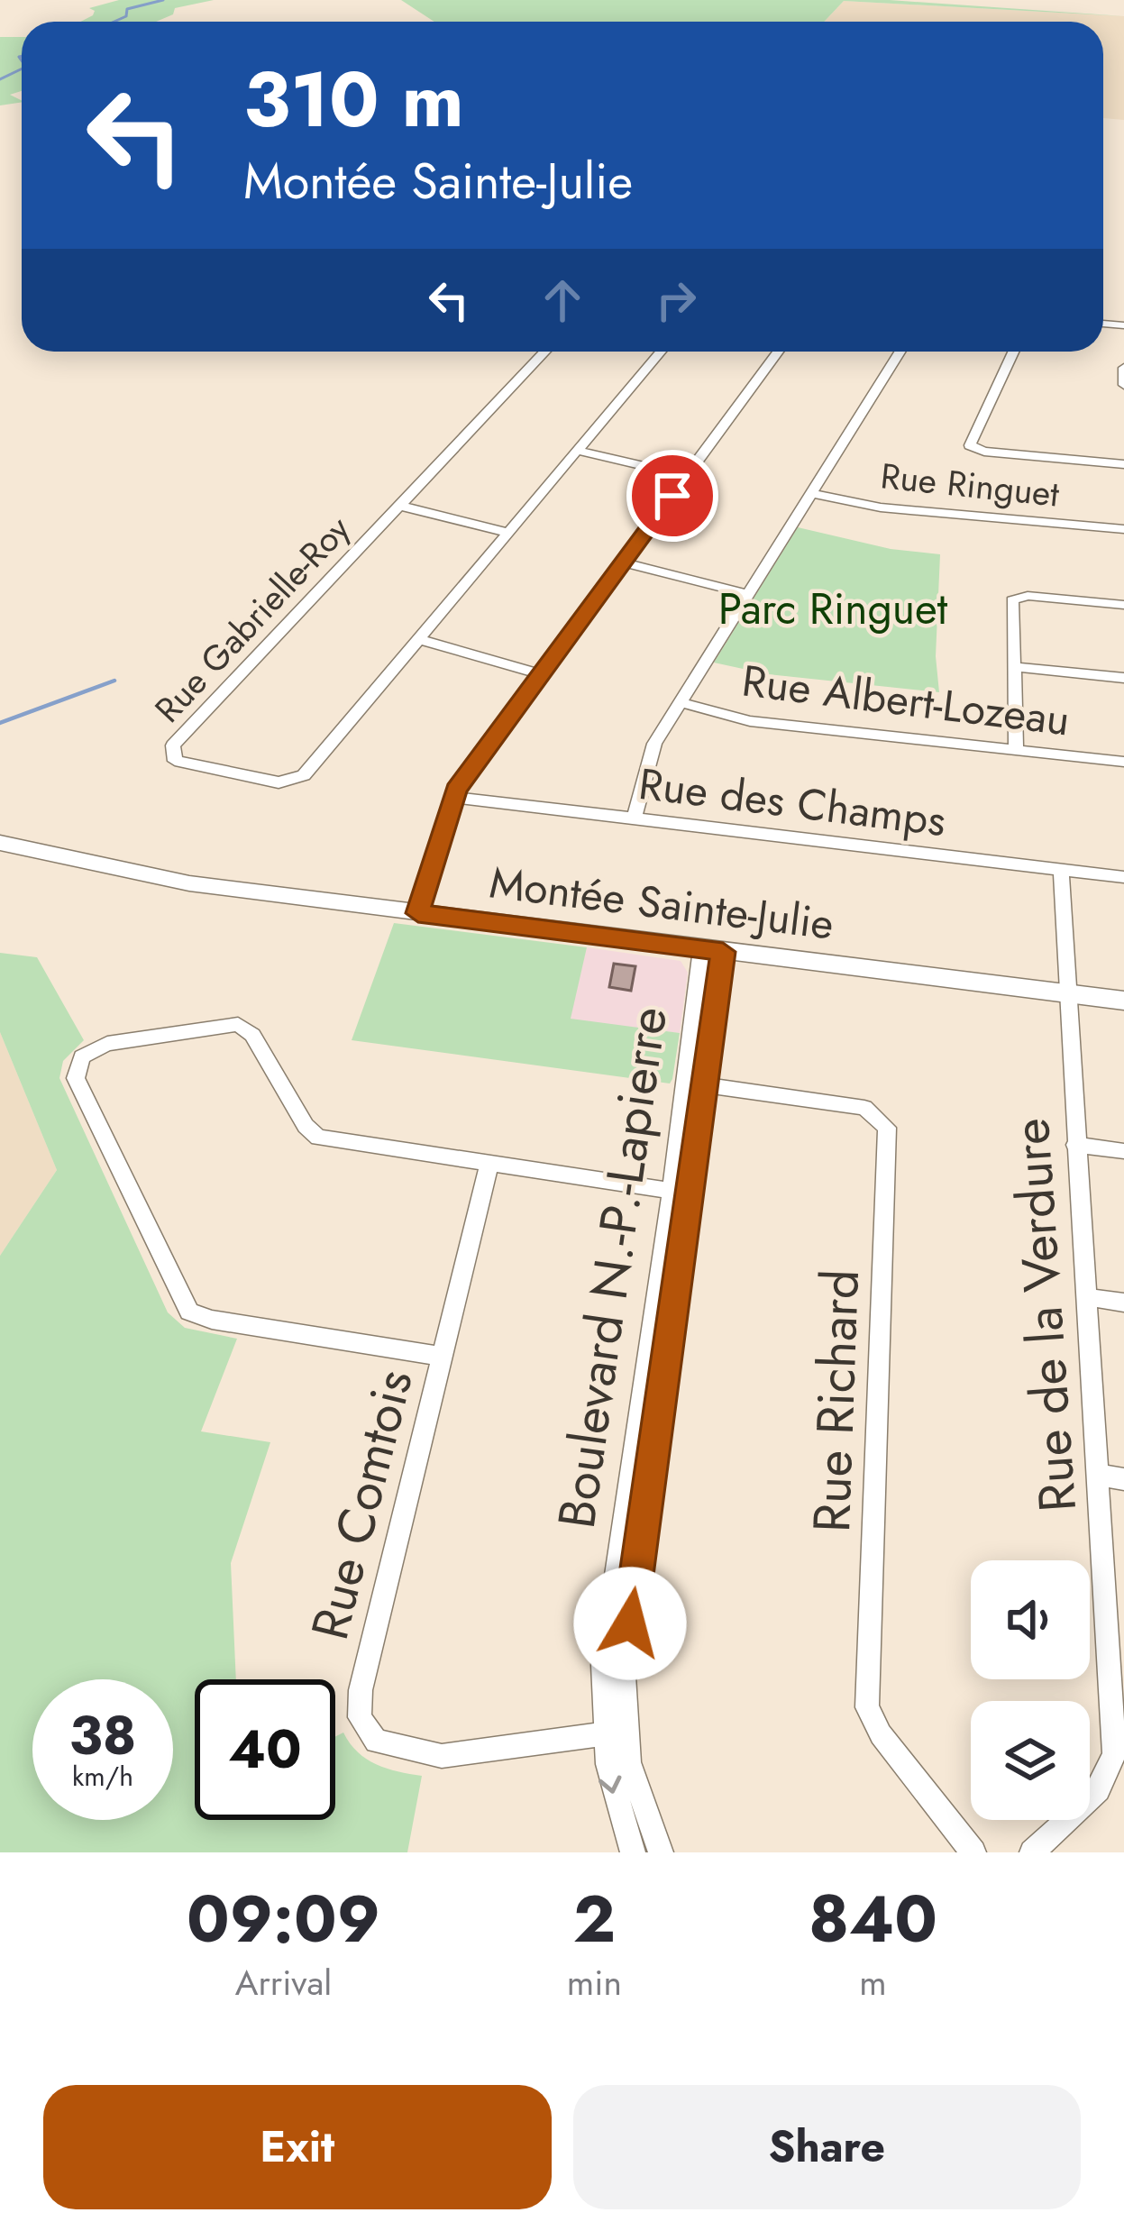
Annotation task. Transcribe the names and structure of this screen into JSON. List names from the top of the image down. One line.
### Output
{"streets":{"main road":["Montée Sainte-Julie"],"street":["Rue Ringuet","Rue Gabrielle-Roy","Rue Albert-Lozeau","Rue des Champs","Boulevard N.-P.-Lapierre","Rue de la Verdure","Rue Richard","Rue Comtois"]},"crossings":[["Rue des Champs","Rue de la Verdure"],["Montée Sainte-Julie","Boulevard N.-P.-Lapierre"],["Montée Sainte-Julie","Rue de la Verdure"],["Boulevard N.-P.-Lapierre","Rue Richard"],["Boulevard N.-P.-Lapierre","Rue Comtois"]],"parks":["Parc Ringuet"],"page":{"turn":["310 m","Montée Sainte-Julie"],"speed":"38 km/h","limit":"40","eta":["09:09","Arrival","2","min","840","m"],"buttons":["Exit","Share"]}}
